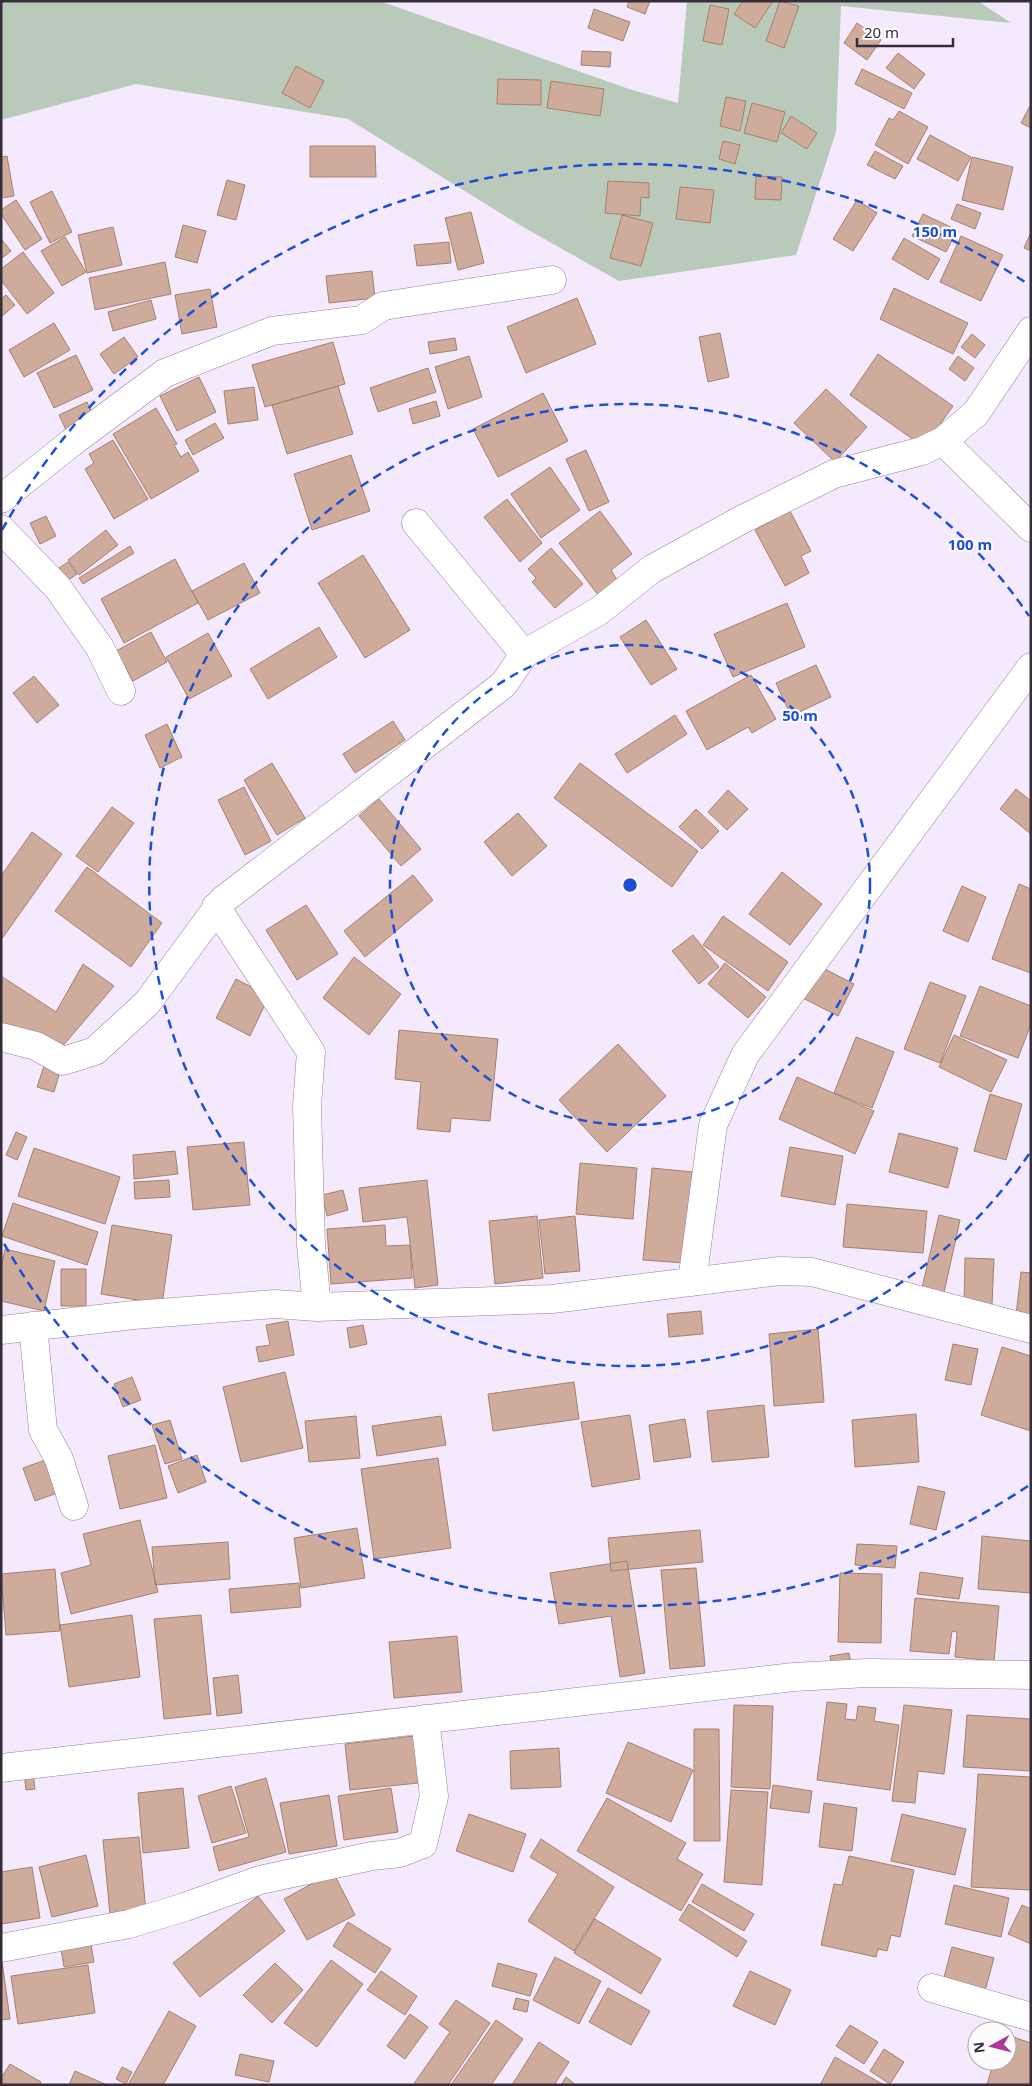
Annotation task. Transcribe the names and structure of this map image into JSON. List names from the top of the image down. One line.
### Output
{"scale_bar":"20 m","north":"left","rings":["150 m","100 m","50 m"]}
